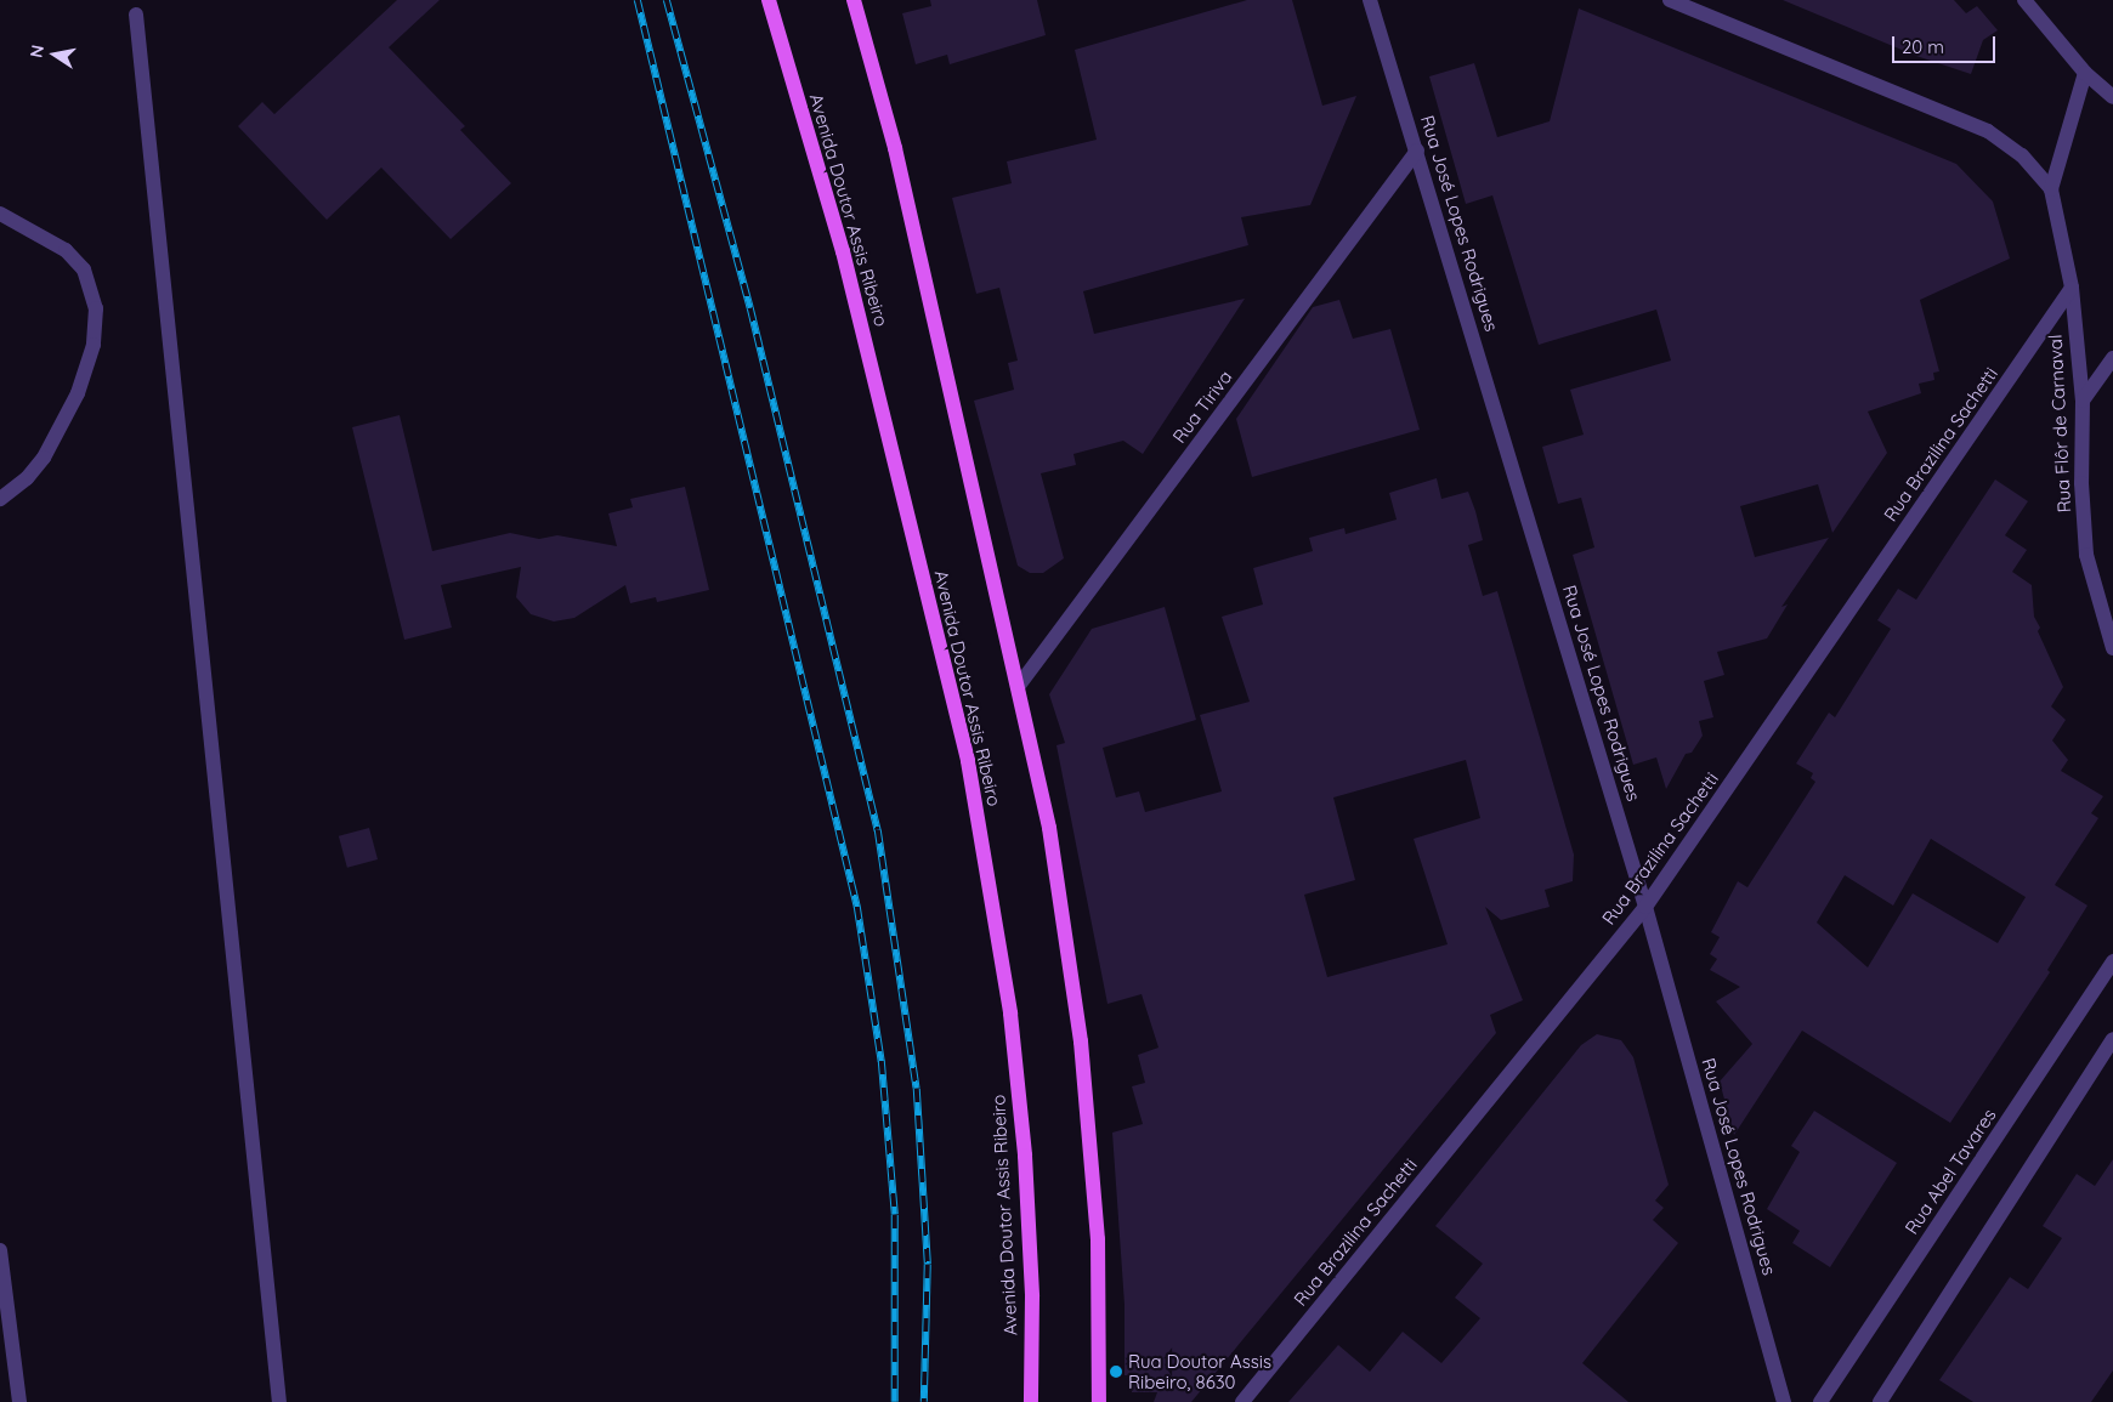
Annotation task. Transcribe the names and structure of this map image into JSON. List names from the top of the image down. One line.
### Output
{"streets":{"main road":["Avenida Doutor Assis Ribeiro"],"street":["Rua José Lopes Rodrigues","Rua Tiriva","Rua Flôr de Carnaval","Rua Brazilina Sachetti","Rua Abel Tavares"]},"crossings":[["Rua José Lopes Rodrigues","Rua Tiriva"],["Rua José Lopes Rodrigues","Rua Brazilina Sachetti"],["Rua Flôr de Carnaval","Rua Brazilina Sachetti"]],"places":["Rua Doutor Assis Ribeiro, 8630"],"scale_bar":"20 m","north":"left"}
